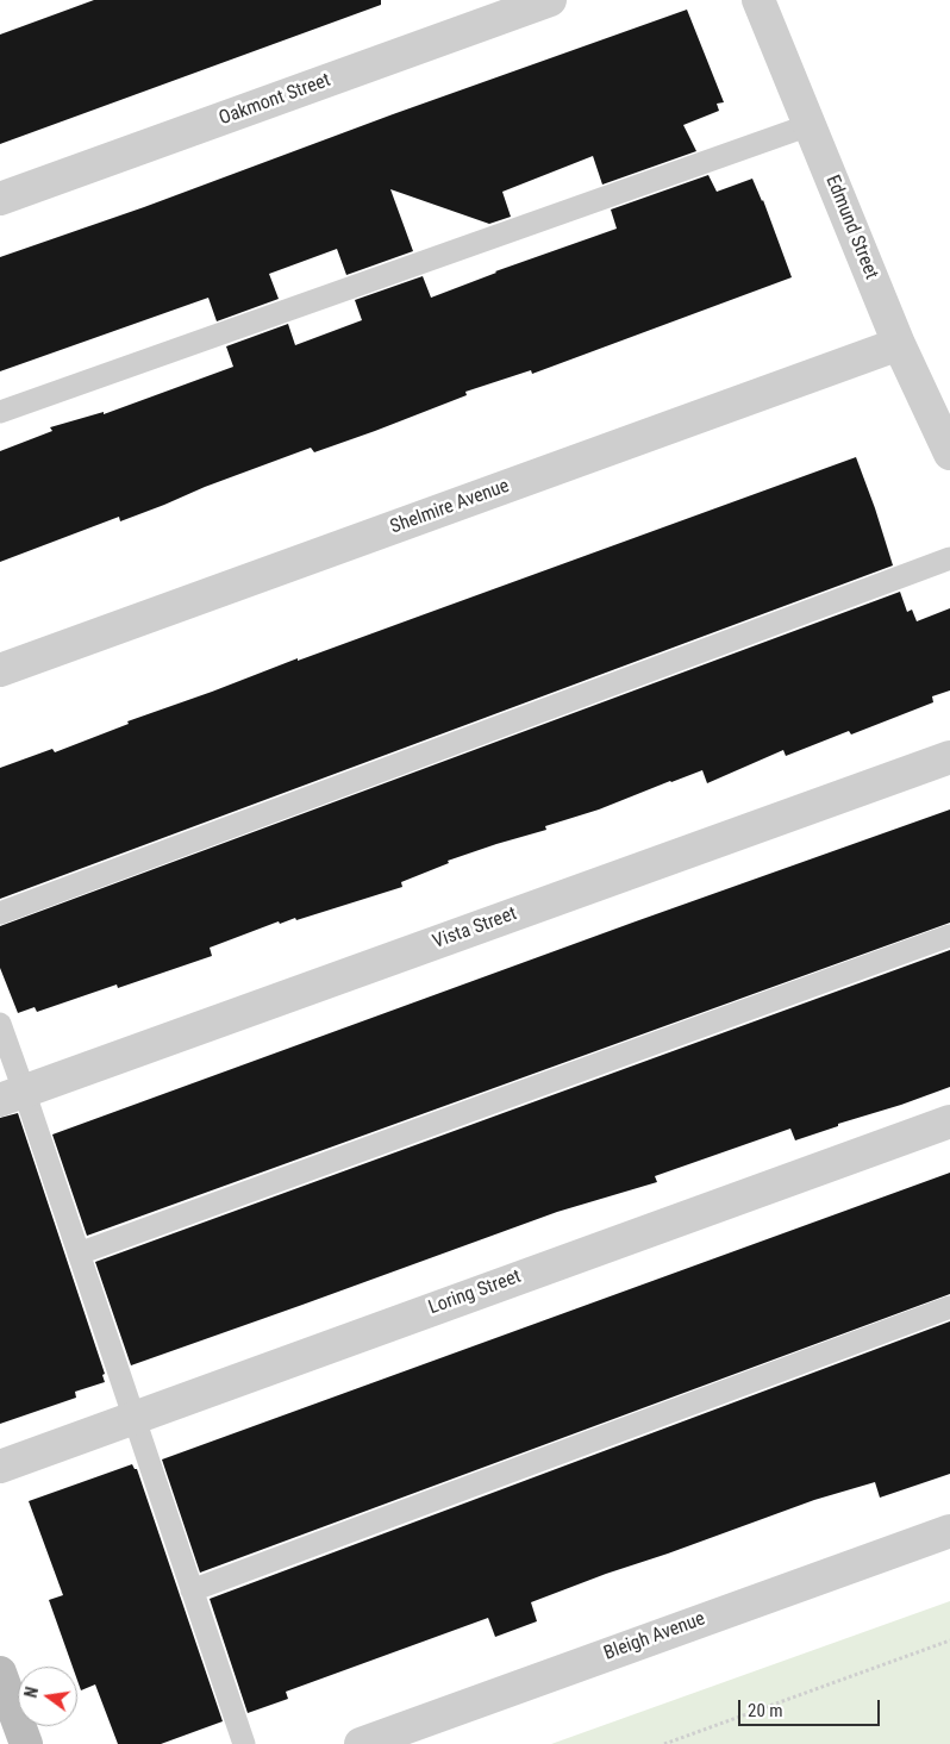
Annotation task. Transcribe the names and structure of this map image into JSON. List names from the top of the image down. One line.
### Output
{"streets":{"street":["Oakmont Street","Edmund Street","Shelmire Avenue","Vista Street","Loring Street","Bleigh Avenue"]},"crossings":[["Edmund Street","Shelmire Avenue"]],"scale_bar":"20 m","north":"left"}
